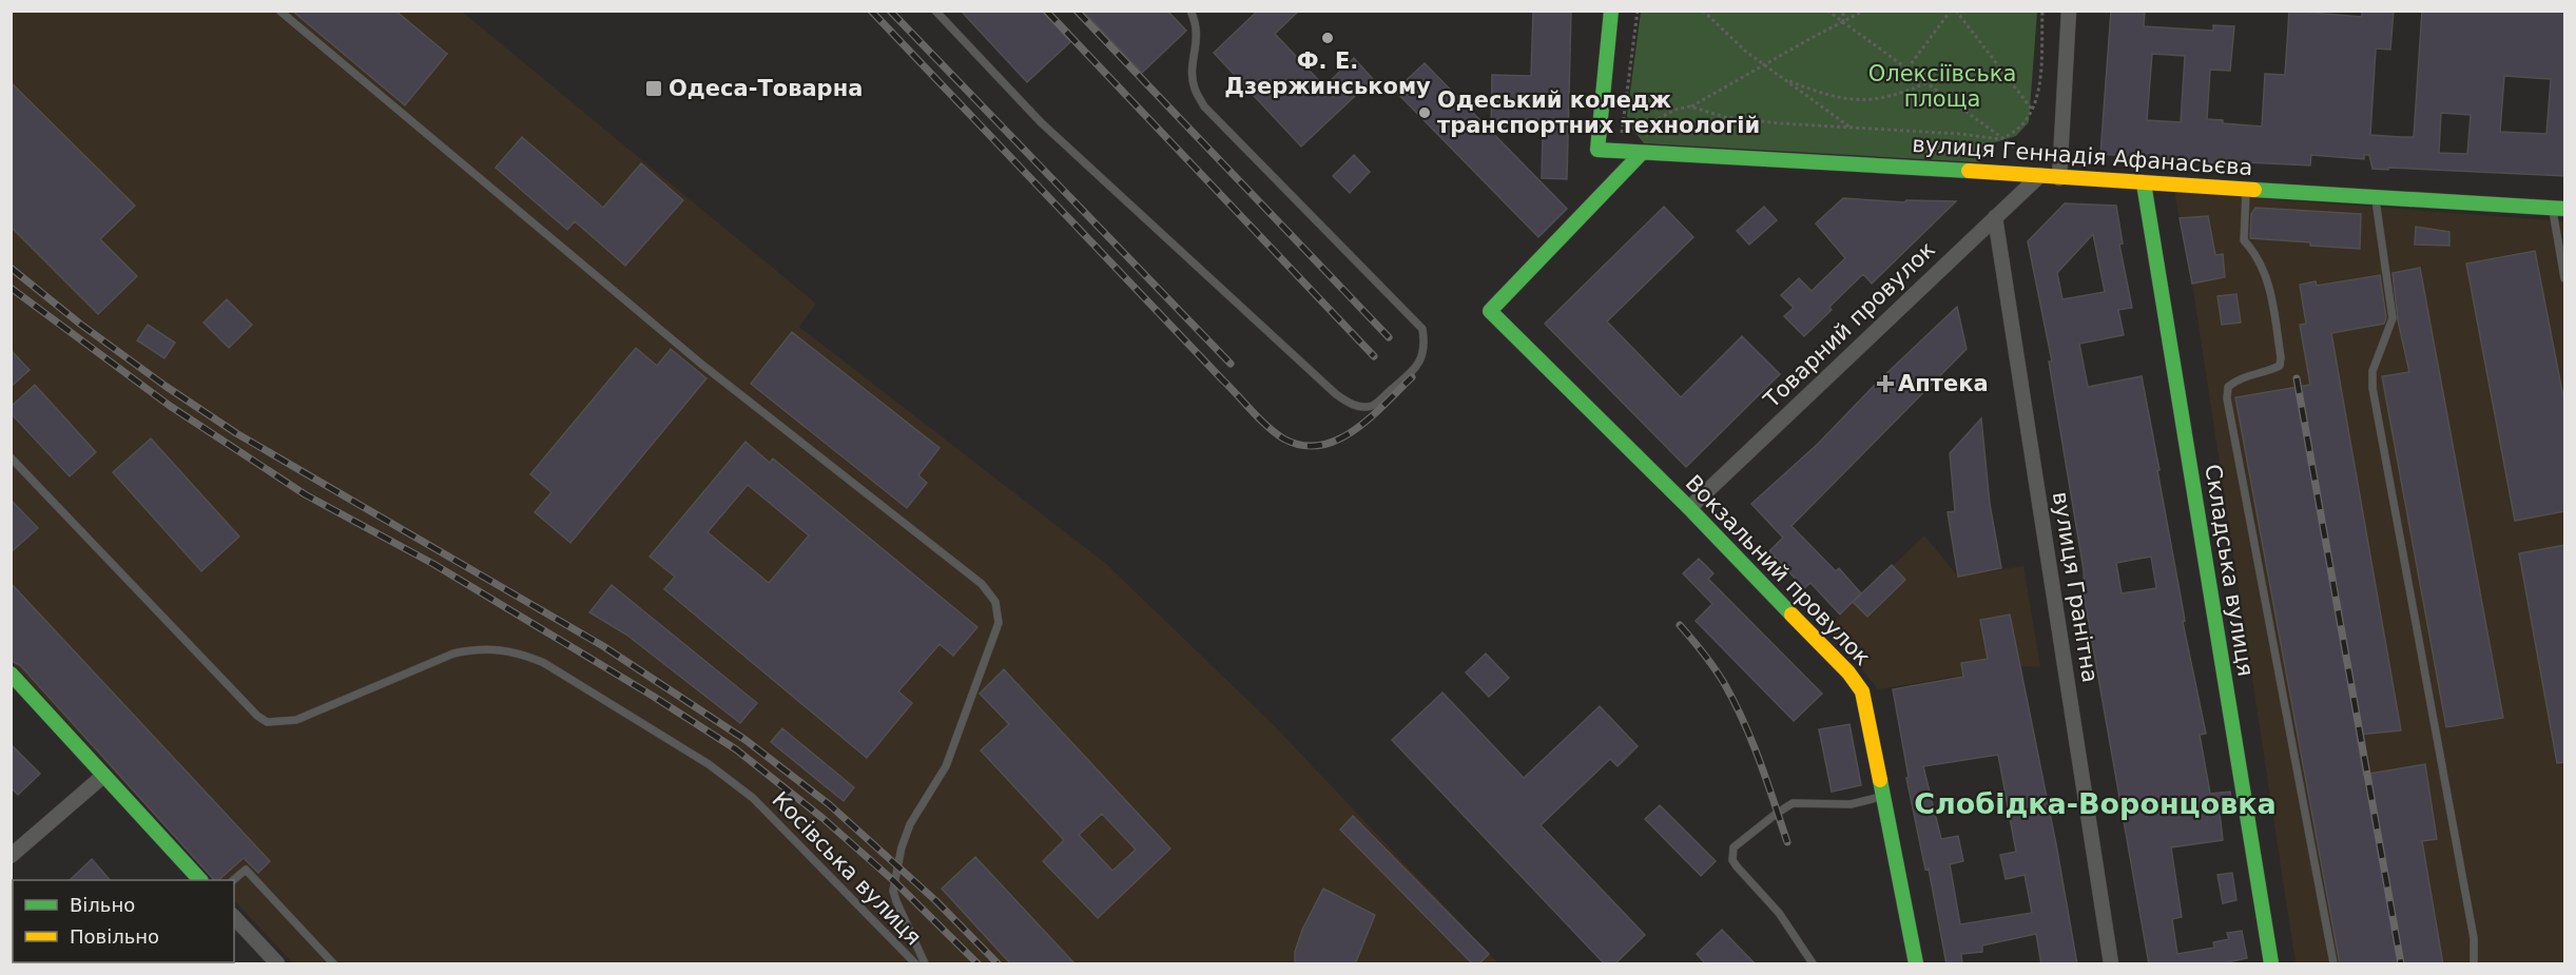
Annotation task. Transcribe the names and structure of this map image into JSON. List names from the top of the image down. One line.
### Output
{"streets":{"street":["вулиця Геннадія Афанасьєва","Товарний провулок","Вокзальний провулок","Складська вулиця","вулиця Гранітна"],"lane":["Косівська вулиця"]},"crossings":[["вулиця Геннадія Афанасьєва","Товарний провулок"],["вулиця Геннадія Афанасьєва","Вокзальний провулок"],["вулиця Геннадія Афанасьєва","Складська вулиця"],["Товарний провулок","Вокзальний провулок"],["Товарний провулок","вулиця Гранітна"]],"districts":["Слобідка-Воронцовка"],"parks":["Олексіївська площа"],"places":{"other":["Ф. Е. Дзержинському","Одеський коледж транспортних технологій"],"transit":["Одеса-Товарна"],"health":["Аптека"]},"legend":["Вільно","Повільно"]}
